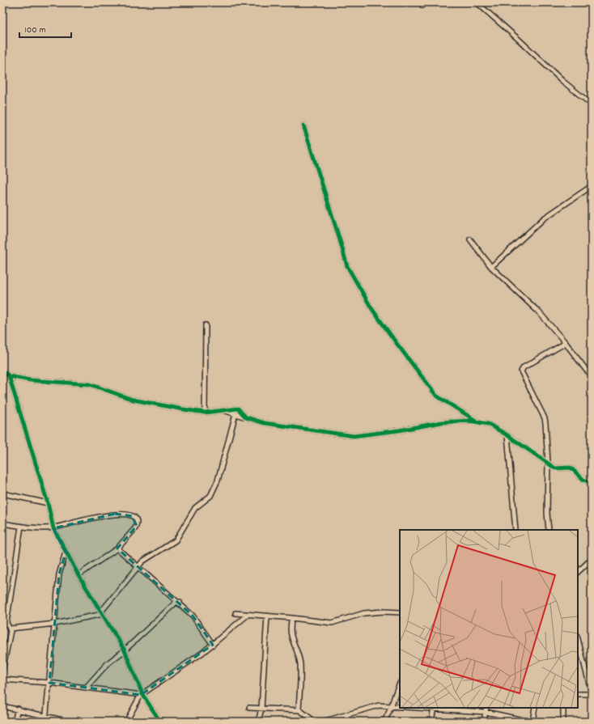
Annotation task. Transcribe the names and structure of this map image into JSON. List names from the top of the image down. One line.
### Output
{"scale_bar":"100 m"}
